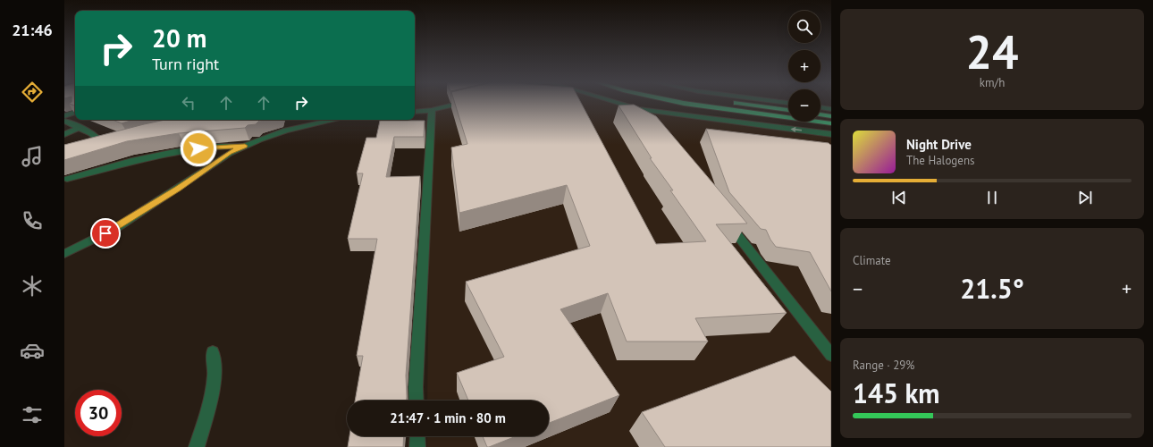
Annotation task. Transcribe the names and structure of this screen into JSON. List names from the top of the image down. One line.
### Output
{"page":{"tabs":"21:46","tile":[["24","km/h"],"Climate",["Range · 29%","145 km"]],"map_buttons":["+","−"],"turn":["20 m","Turn right"],"song":["Night Drive","The Halogens"],"heat":["−","21.5°","+"],"limit":"30","trip":"21:47 · 1 min · 80 m"}}
